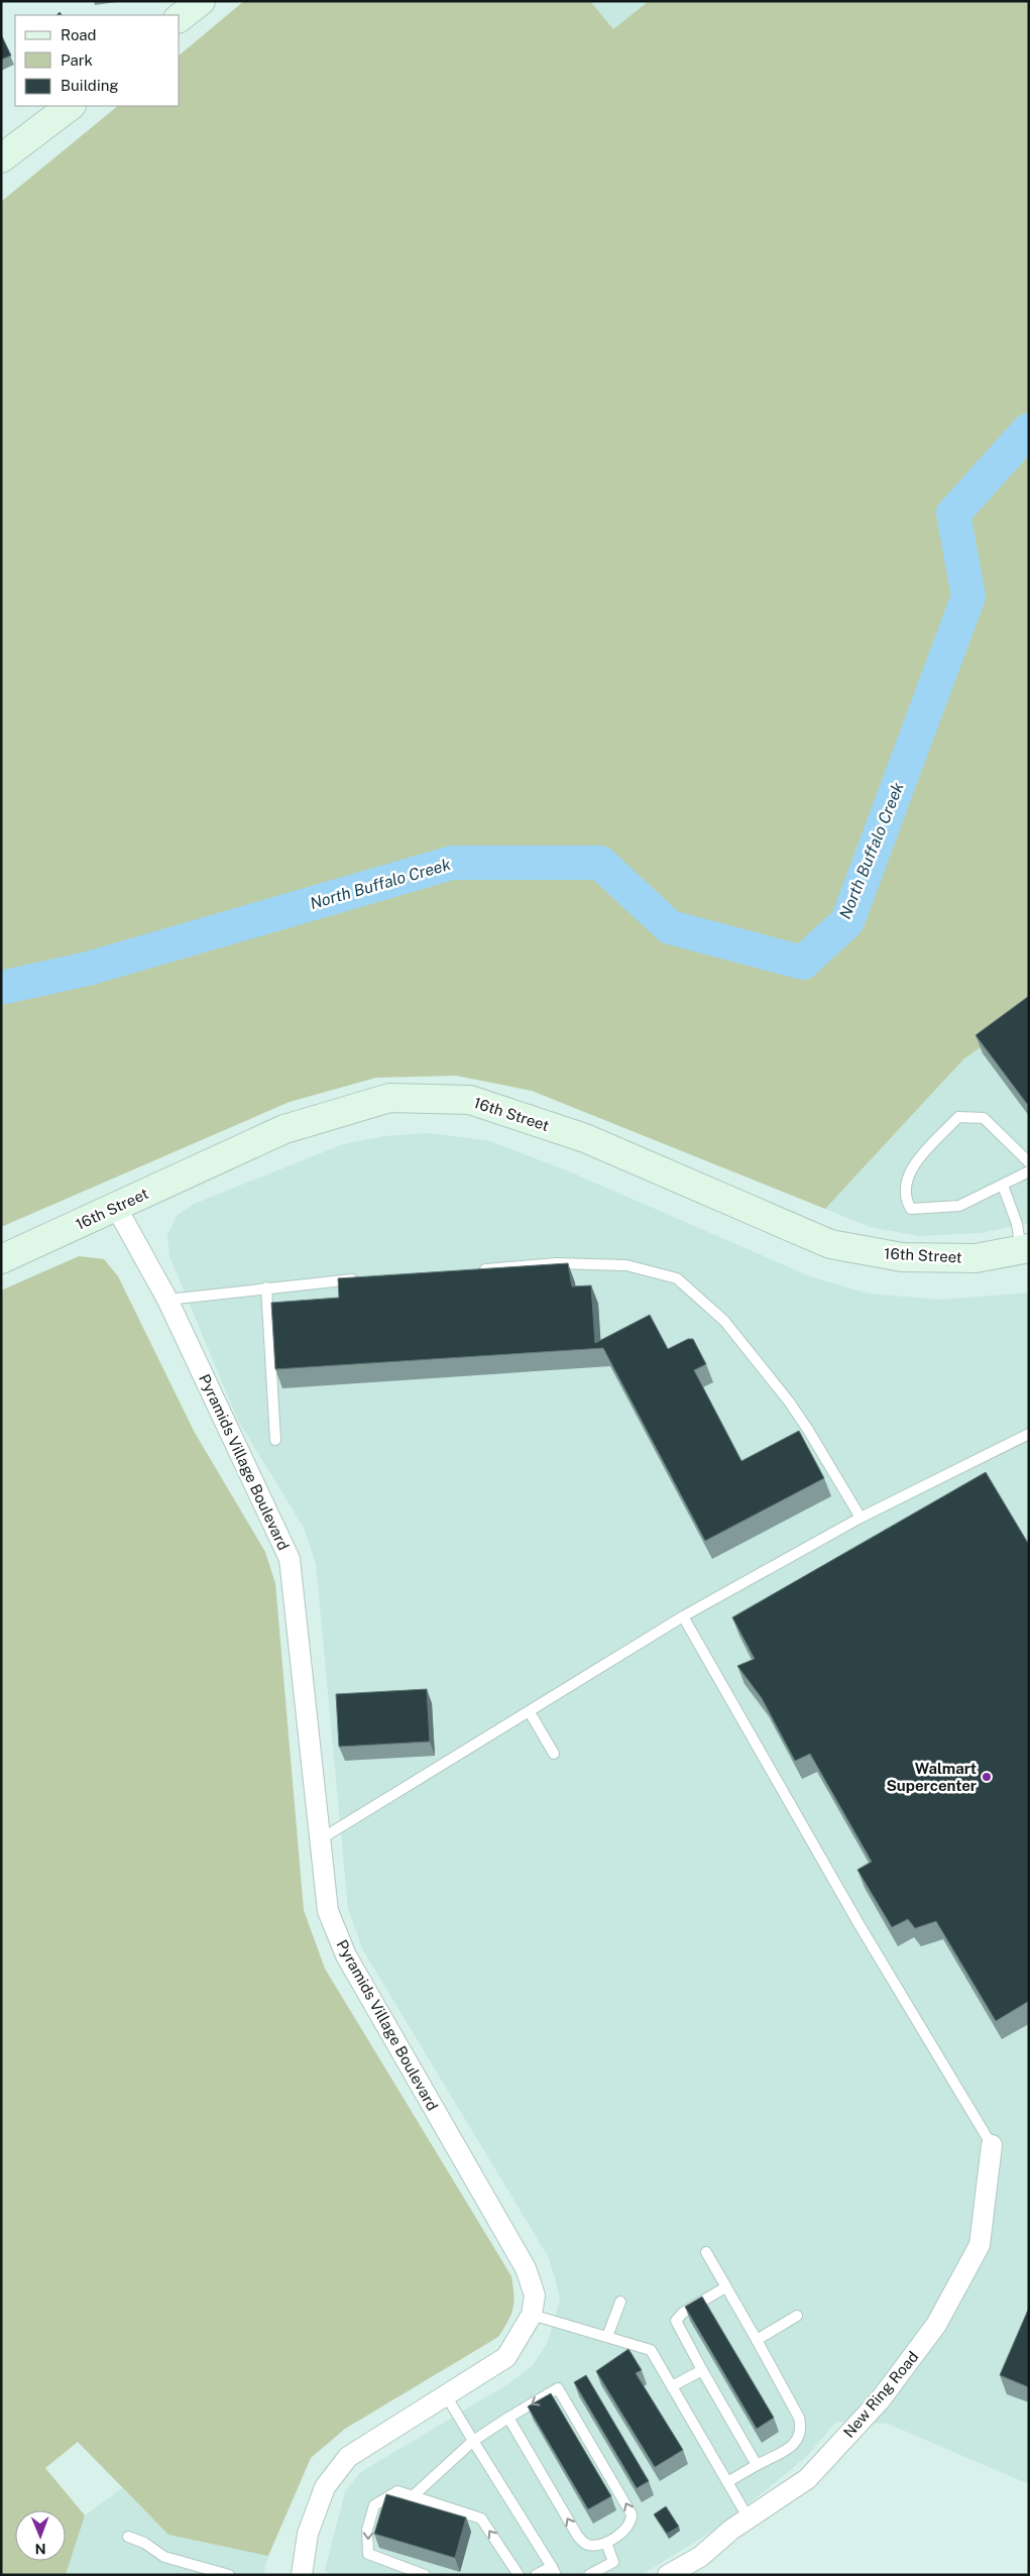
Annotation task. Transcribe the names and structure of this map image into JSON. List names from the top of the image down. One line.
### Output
{"streets":{"street":["16th Street","Pyramids Village Boulevard","New Ring Road"]},"crossings":[["16th Street","Pyramids Village Boulevard"]],"water":["North Buffalo Creek"],"places":["Walmart Supercenter"],"legend":["Road","Park","Building"],"north":"bottom"}
